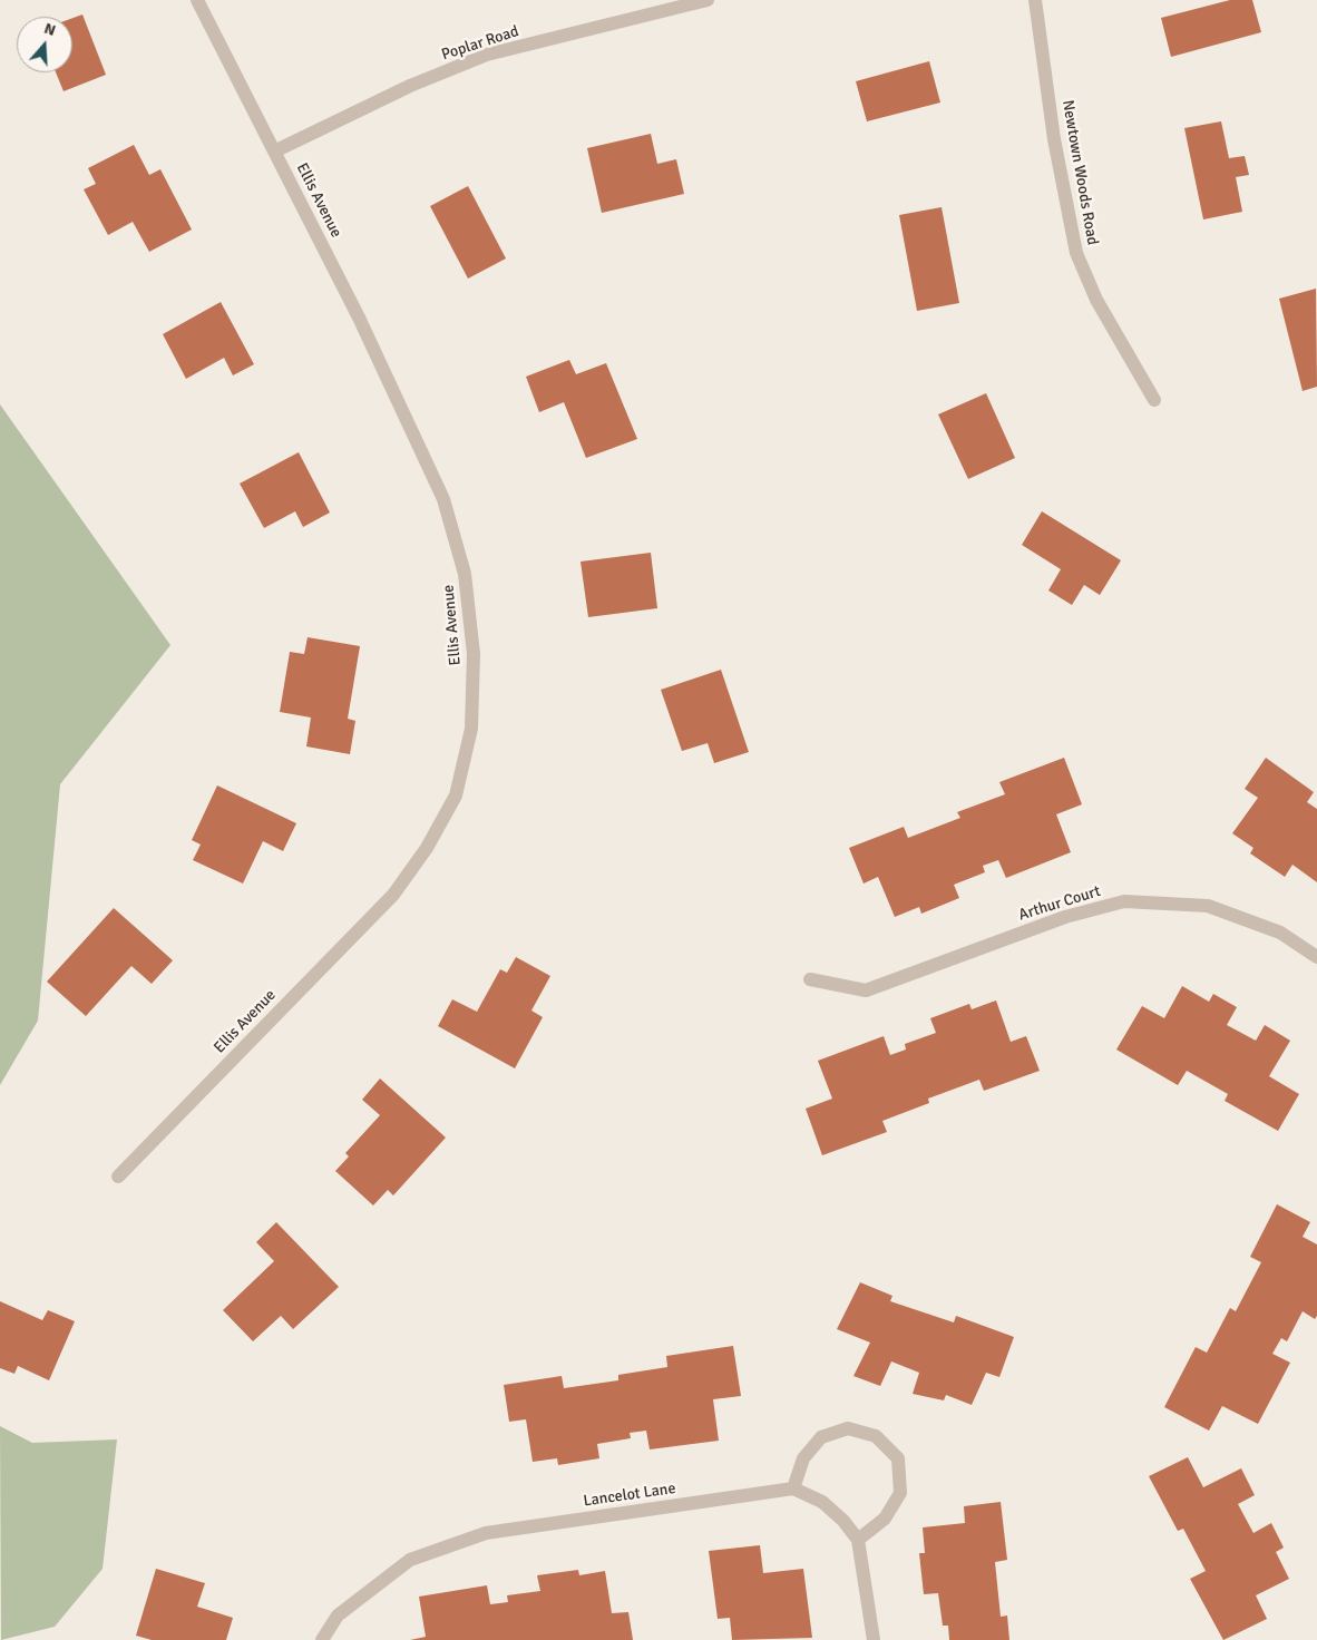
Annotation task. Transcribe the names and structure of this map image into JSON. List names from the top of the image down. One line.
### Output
{"streets":{"street":["Poplar Road","Newtown Woods Road","Ellis Avenue","Arthur Court","Lancelot Lane"]},"crossings":[["Poplar Road","Ellis Avenue"]],"north":"top"}
